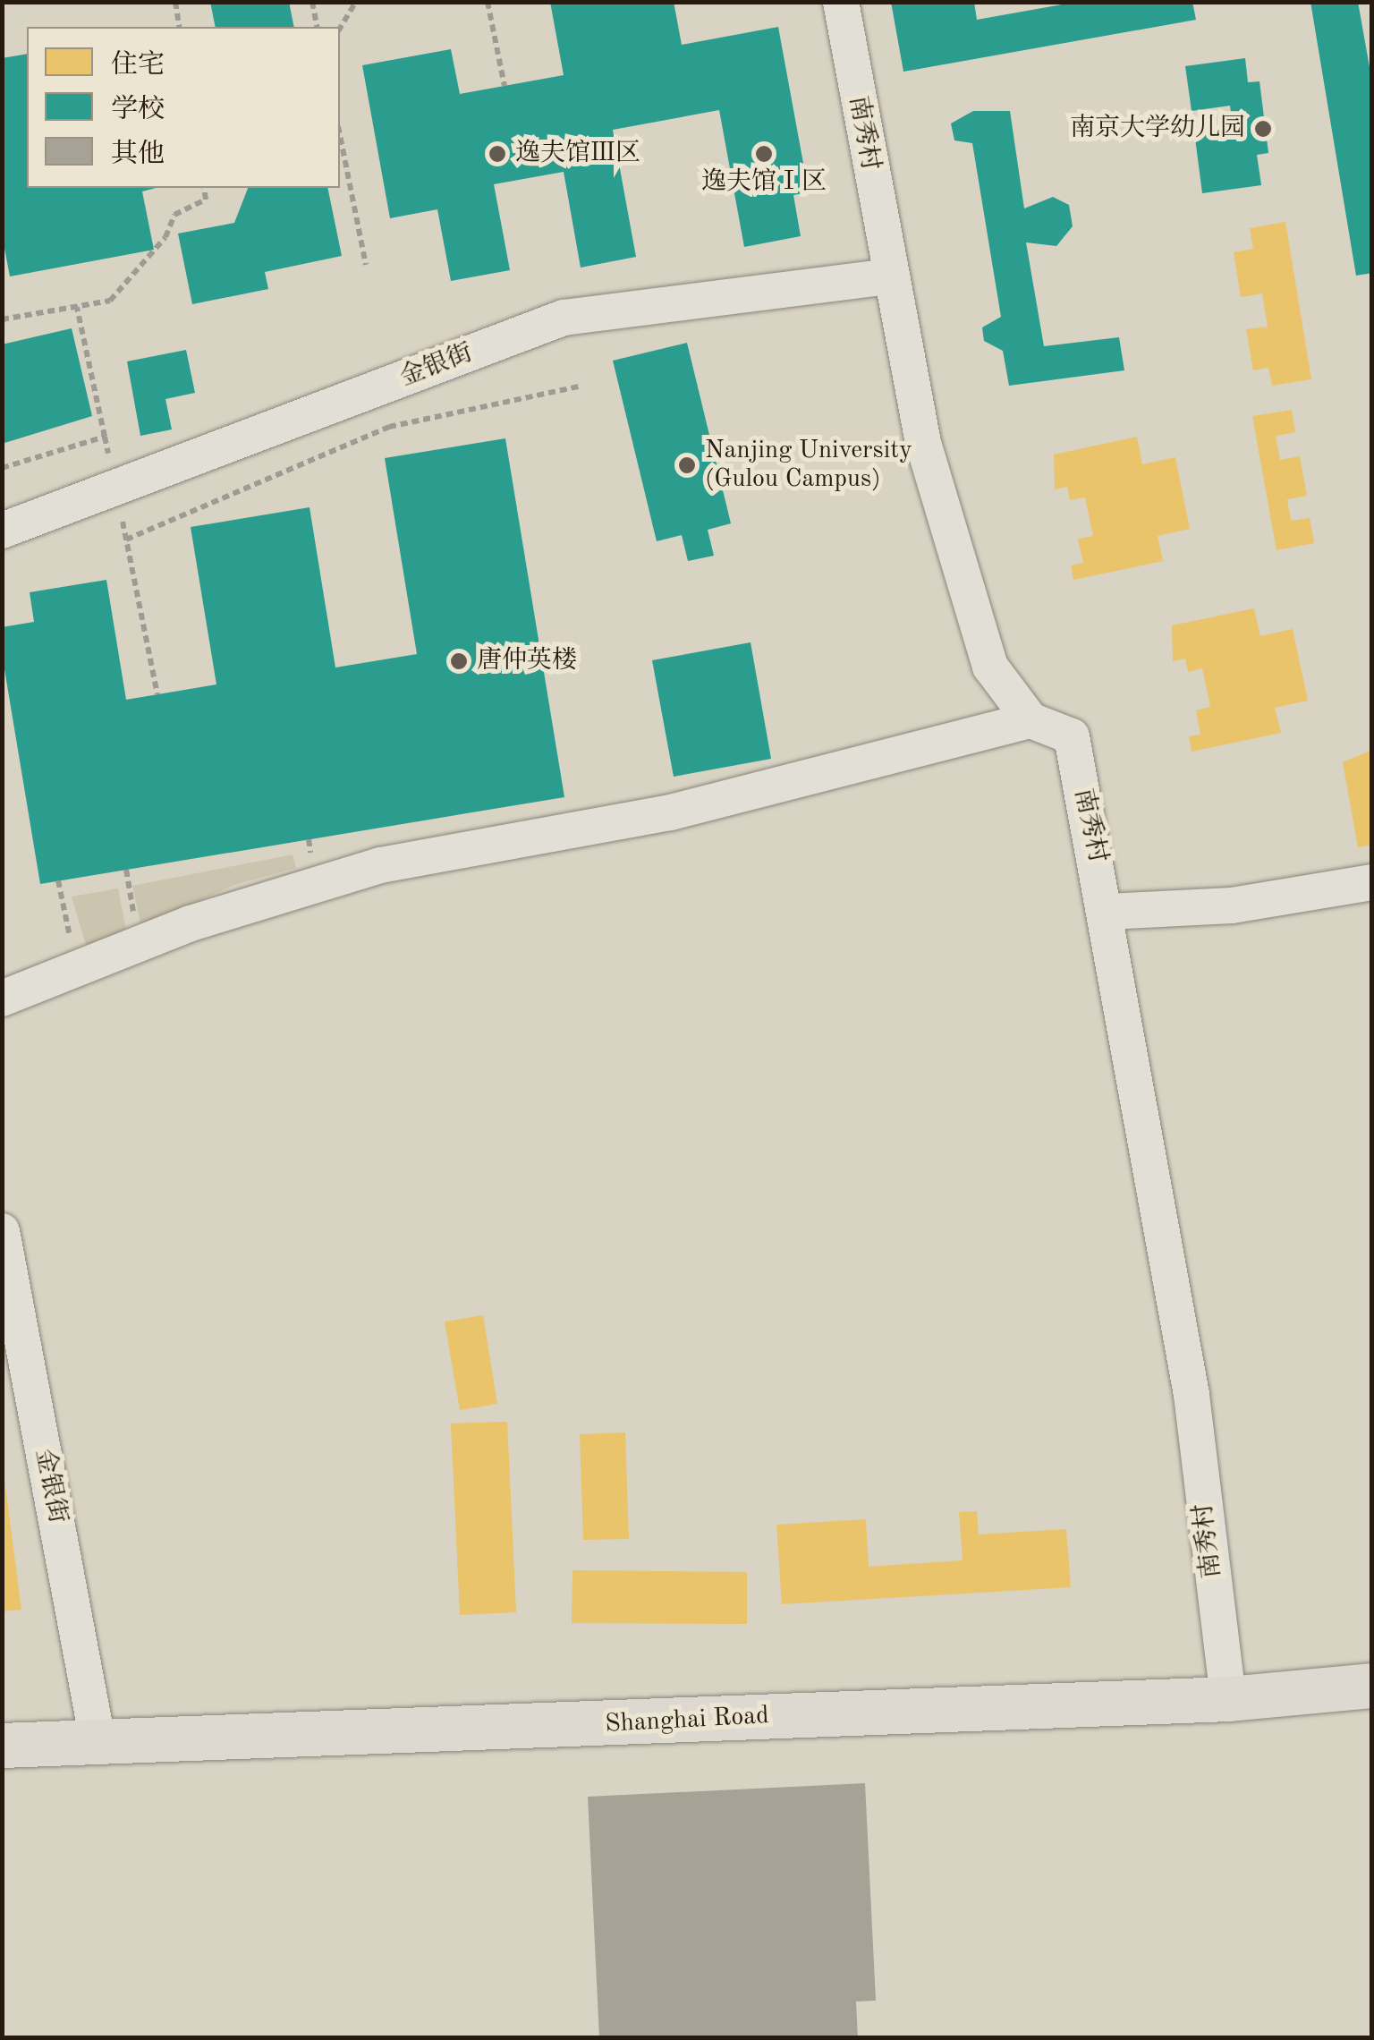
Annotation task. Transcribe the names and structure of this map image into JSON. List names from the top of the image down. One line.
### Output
{"streets":{"main road":["Shanghai Road"],"street":["南秀村","金银街"]},"crossings":[["南秀村","金银街"],["南秀村","Shanghai Road"],["金银街","Shanghai Road"]],"places":["南京大学幼儿园","逸夫馆Ⅲ区","逸夫馆Ⅰ区","Nanjing University (Gulou Campus)","唐仲英楼"],"legend":["住宅","学校","其他"]}
